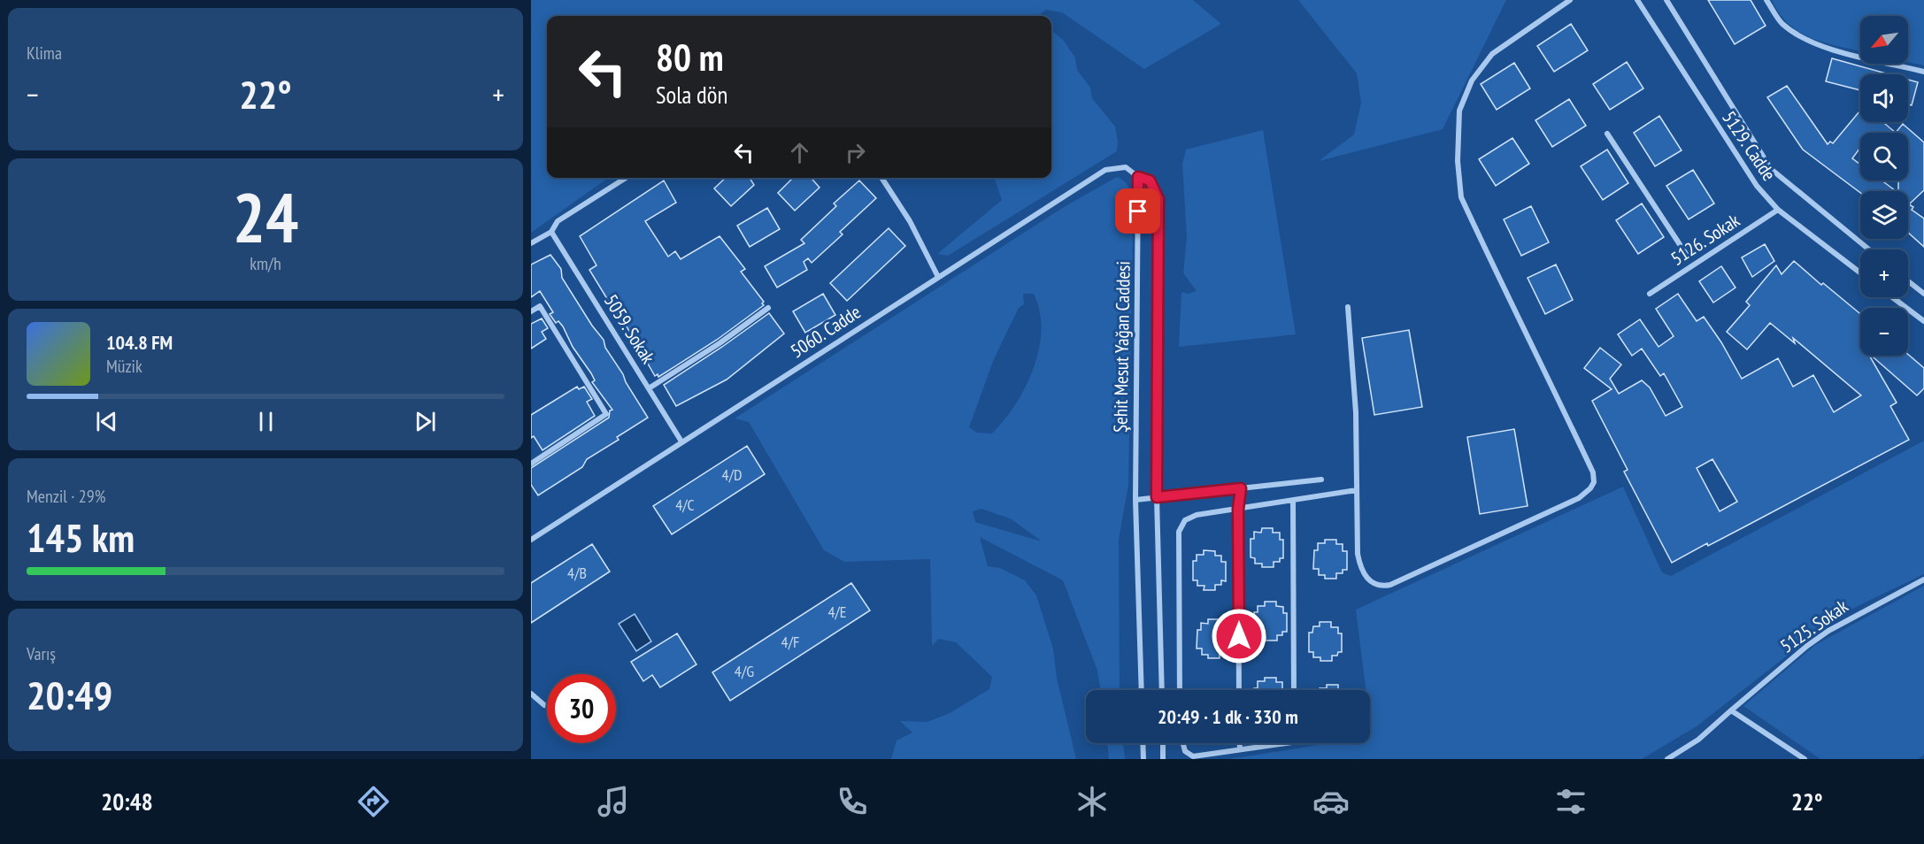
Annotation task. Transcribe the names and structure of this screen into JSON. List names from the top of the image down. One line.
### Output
{"streets":{"street":["5129. Cadde","5126. Sokak","5059. Sokak","5060. Cadde","Şehit Mesut Yağan Caddesi","5125. Sokak"]},"crossings":[["5129. Cadde","5126. Sokak"],["5059. Sokak","5060. Cadde"],["5060. Cadde","Şehit Mesut Yağan Caddesi"]],"house_numbers":["4/D","4/C","4/B","4/E","4/F","4/G"],"north":"bottom left","page":{"tile":["Klima",["24","km/h"],["Menzil · 29%","145 km"],["Varış","20:49"]],"map_buttons":["+","−"],"turn":["80 m","Sola dön"],"heat":["−","22°","+"],"song":["104.8 FM","Müzik"],"limit":"30","trip":"20:49 · 1 dk · 330 m","tabs":["20:48","22°"]}}
